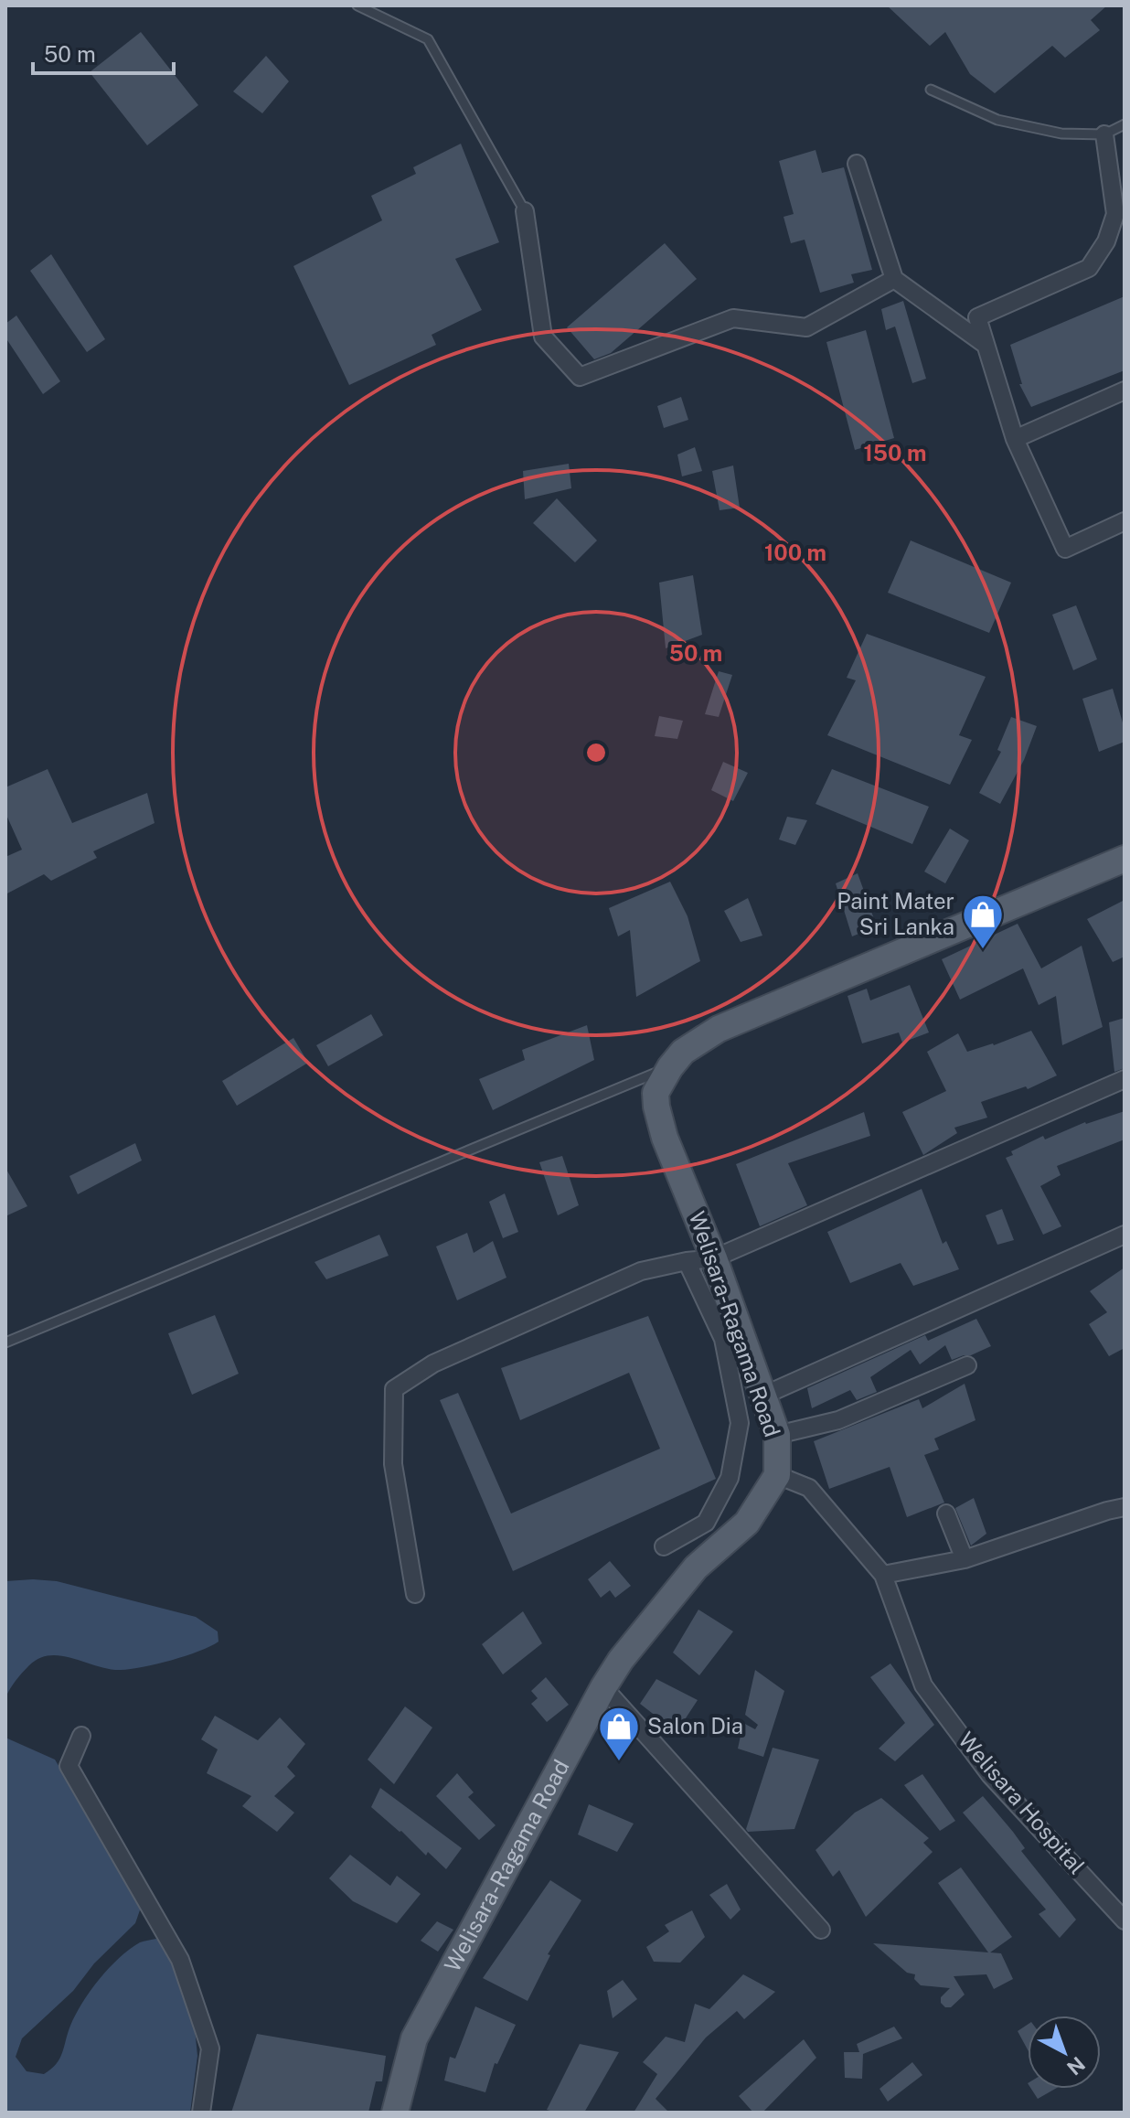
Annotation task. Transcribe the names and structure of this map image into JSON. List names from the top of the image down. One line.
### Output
{"streets":{"main road":["Welisara-Ragama Road"],"street":["Welisara Hospital"]},"crossings":[["Welisara-Ragama Road","Welisara Hospital"]],"places":{"shop":["Paint Mater Sri Lanka","Salon Dia"]},"scale_bar":"50 m","north":"bottom right","rings":["150 m","100 m","50 m"]}
